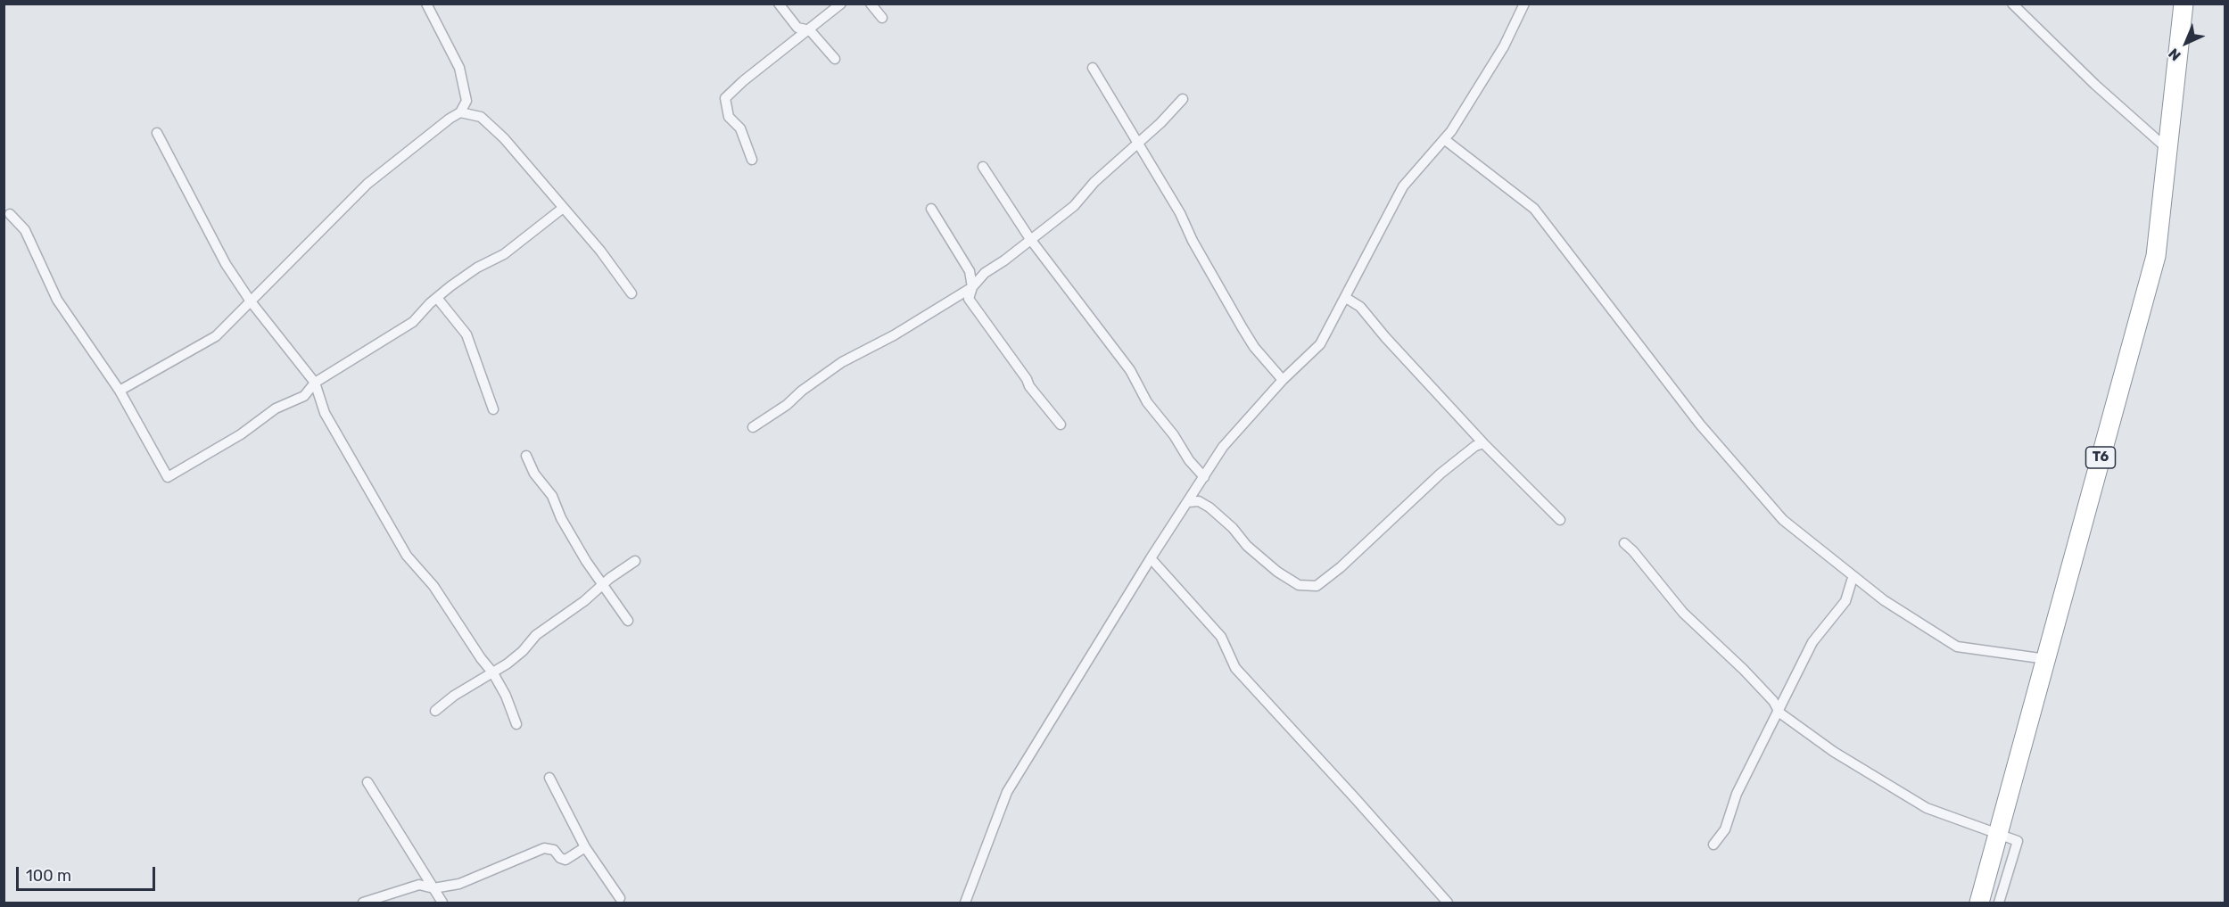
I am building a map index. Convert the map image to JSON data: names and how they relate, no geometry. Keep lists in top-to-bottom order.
{
  "streets": {
    "highway": ["T6"]
  },
  "scale_bar": "100 m",
  "north": "bottom left"
}
